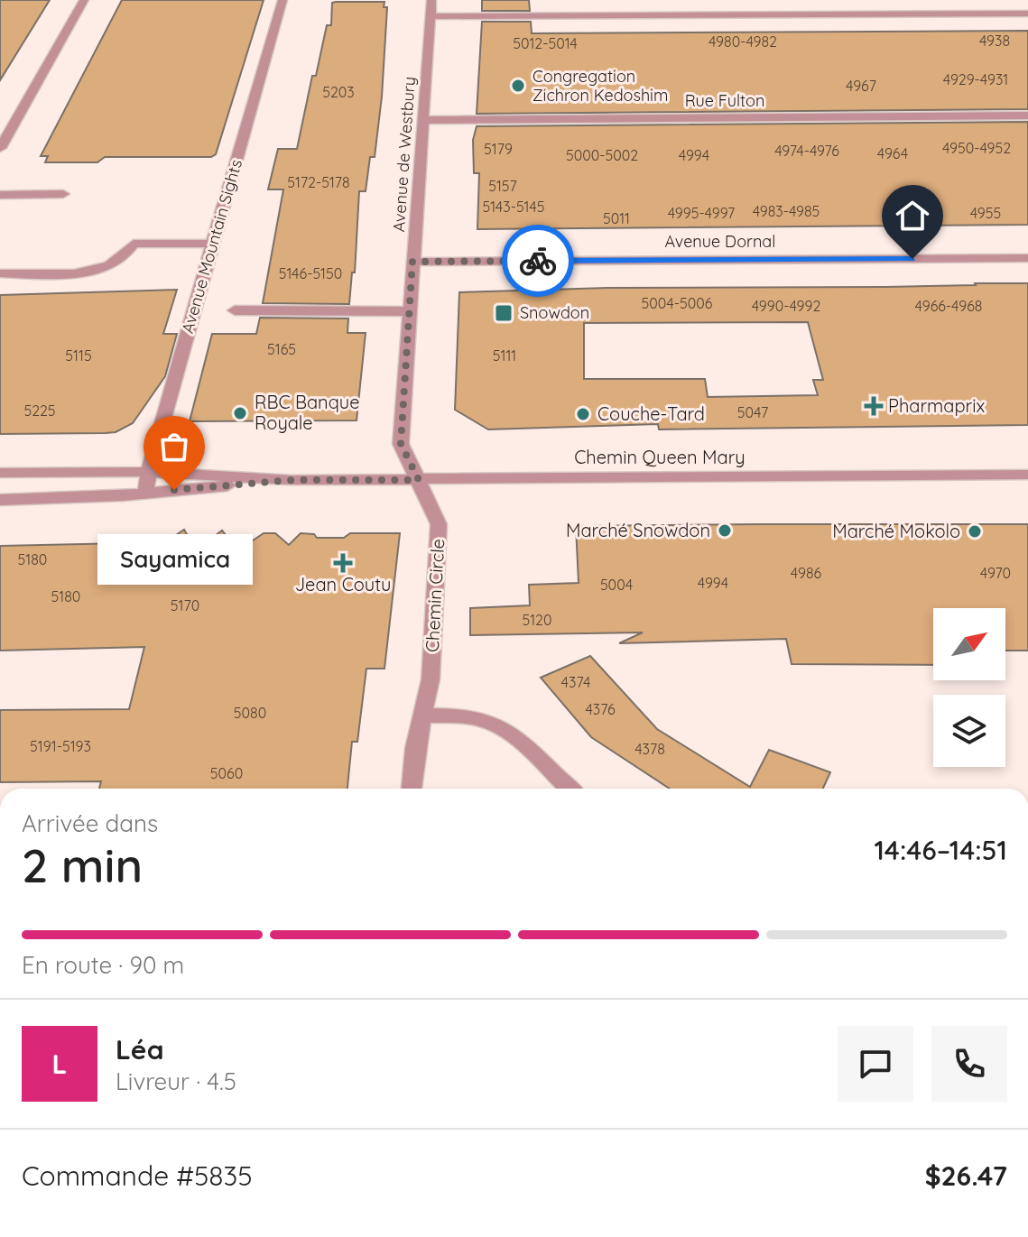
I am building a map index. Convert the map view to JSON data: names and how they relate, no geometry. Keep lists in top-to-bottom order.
{
  "streets": {
    "street": [
      "Rue Fulton",
      "Avenue de Westbury",
      "Avenue Dornal",
      "Avenue Mountain Sights",
      "Chemin Queen Mary",
      "Chemin Circle"
    ]
  },
  "crossings": [
    ["Rue Fulton", "Avenue de Westbury"],
    ["Avenue de Westbury", "Avenue Dornal"],
    ["Avenue de Westbury", "Chemin Queen Mary"],
    ["Avenue de Westbury", "Chemin Circle"],
    ["Avenue Mountain Sights", "Chemin Queen Mary"],
    ["Chemin Queen Mary", "Chemin Circle"]
  ],
  "places": {
    "other": [
      "Congregation Zichron Kedoshim",
      "RBC Banque Royale",
      "Couche-Tard",
      "Sayamica",
      "Marché Snowdon",
      "Marché Mokolo"
    ],
    "transit": ["Snowdon"],
    "health": ["Pharmaprix", "Jean Coutu"]
  },
  "house_numbers": [
    "4938",
    "4980-4982",
    "5012-5014",
    "4929-4931",
    "4967",
    "5203",
    "4950-4952",
    "5179",
    "4974-4976",
    "4964",
    "5000-5002",
    "4994",
    "5172-5178",
    "5157",
    "5143-5145",
    "4983-4985",
    "4995-4997",
    "4955",
    "5011",
    "5146-5150",
    "5004-5006",
    "4990-4992",
    "4966-4968",
    "5165",
    "5115",
    "5111",
    "5225",
    "5047",
    "5180",
    "4986",
    "4970",
    "4994",
    "5004",
    "5180",
    "5170",
    "5120",
    "4374",
    "4376",
    "5080",
    "5191-5193",
    "4378",
    "5060"
  ],
  "north": "top right",
  "page": {
    "bubble": "Sayamica",
    "heading": ["2 min", "Arrivée dans", "14:46–14:51"],
    "panel": [
      "Léa",
      "Livreur · 4.5",
      "Commande #5835",
      "$26.47"
    ],
    "bar": "En route · 90 m",
    "round": "L"
  }
}
